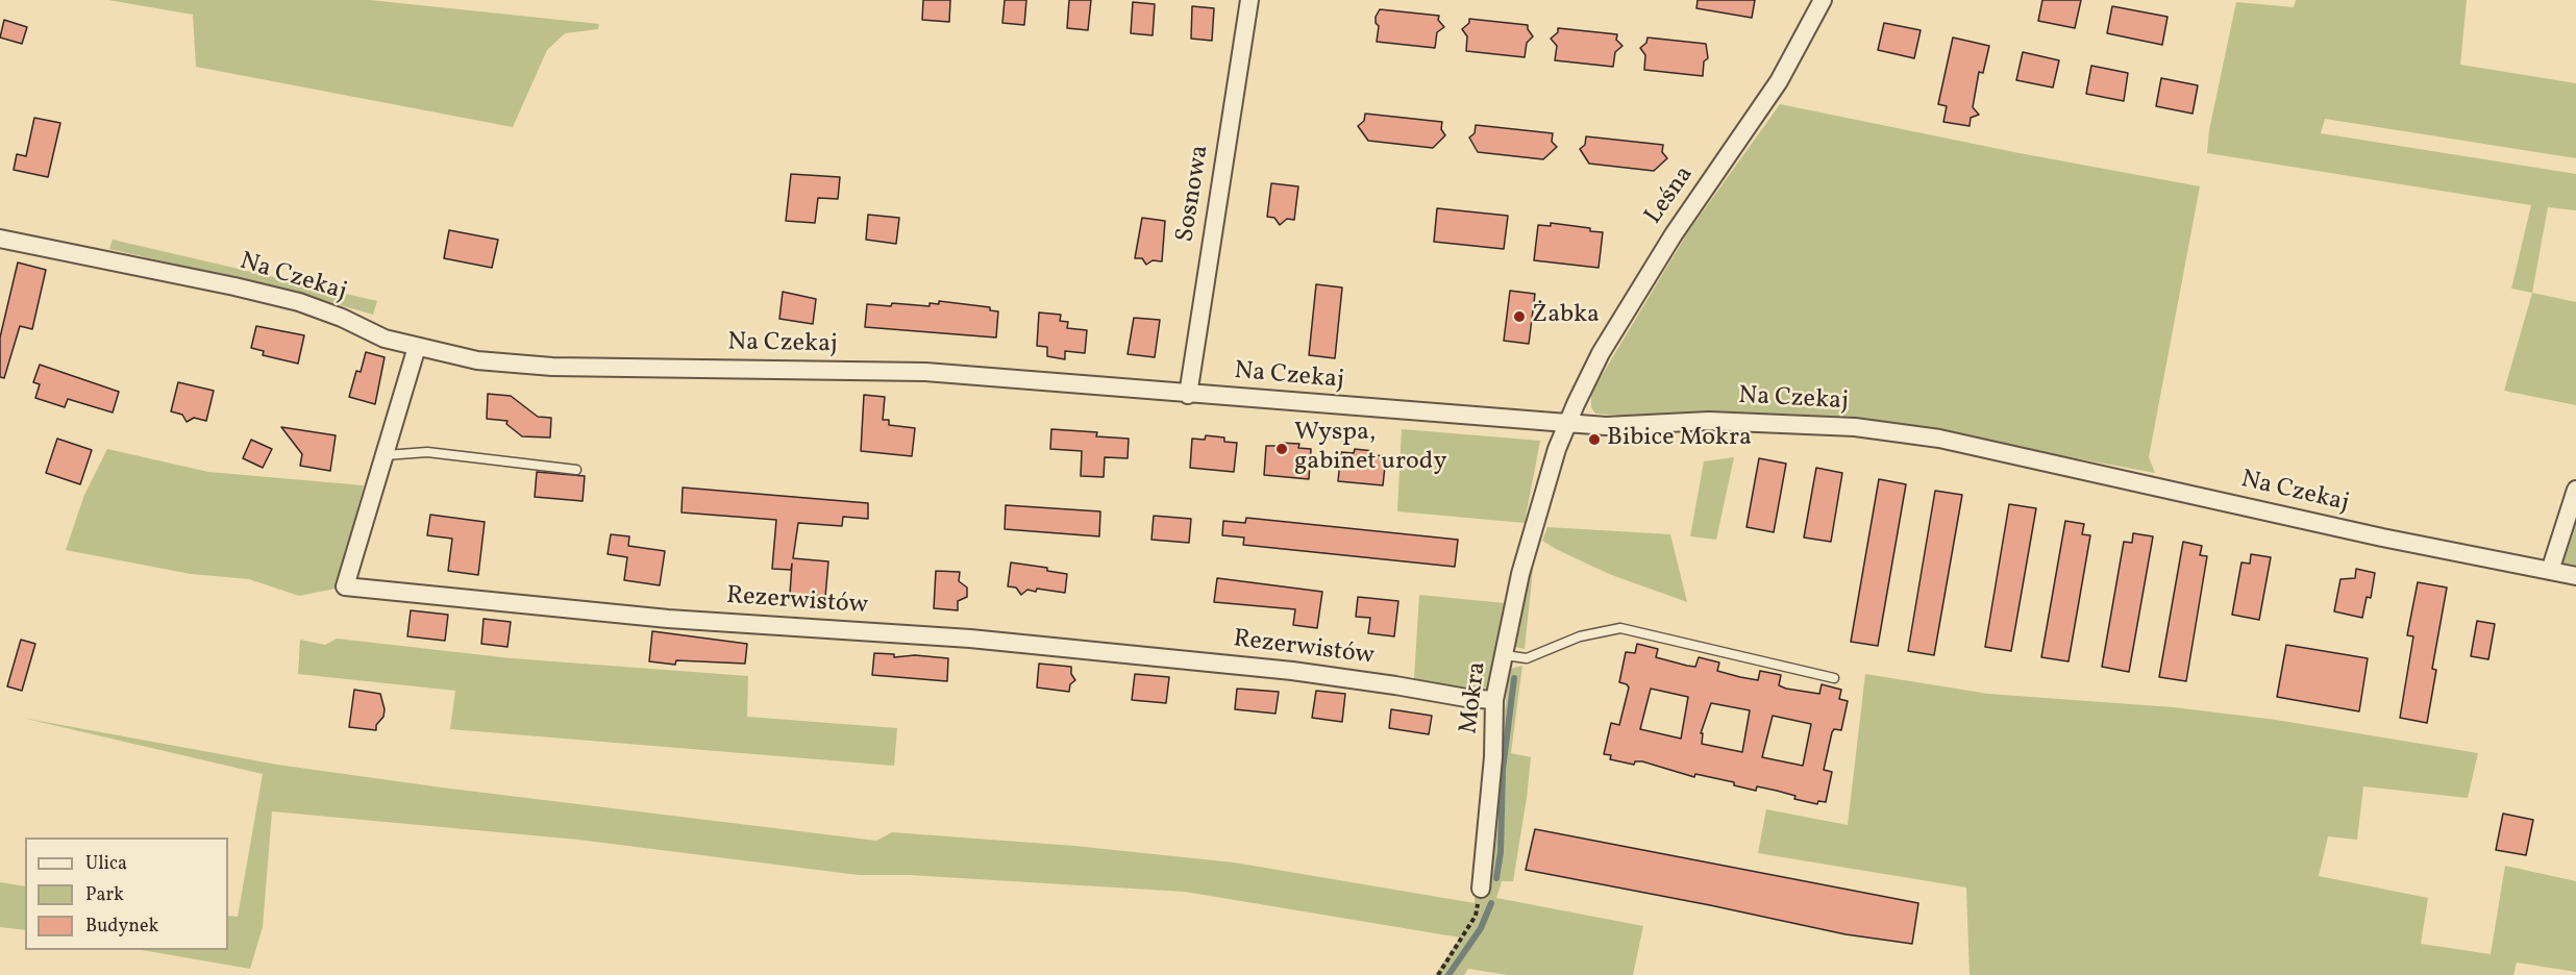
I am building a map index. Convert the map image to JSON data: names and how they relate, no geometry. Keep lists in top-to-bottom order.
{
  "streets": {
    "street": [
      "Sosnowa",
      "Leśna",
      "Na Czekaj",
      "Rezerwistów",
      "Mokra"
    ]
  },
  "crossings": [
    ["Sosnowa", "Na Czekaj"],
    ["Leśna", "Na Czekaj"],
    ["Leśna", "Mokra"],
    ["Na Czekaj", "Rezerwistów"],
    ["Na Czekaj", "Mokra"],
    ["Rezerwistów", "Mokra"]
  ],
  "places": ["Żabka", "Bibice Mokra", "Wyspa, gabinet urody"],
  "legend": ["Ulica", "Park", "Budynek"]
}
